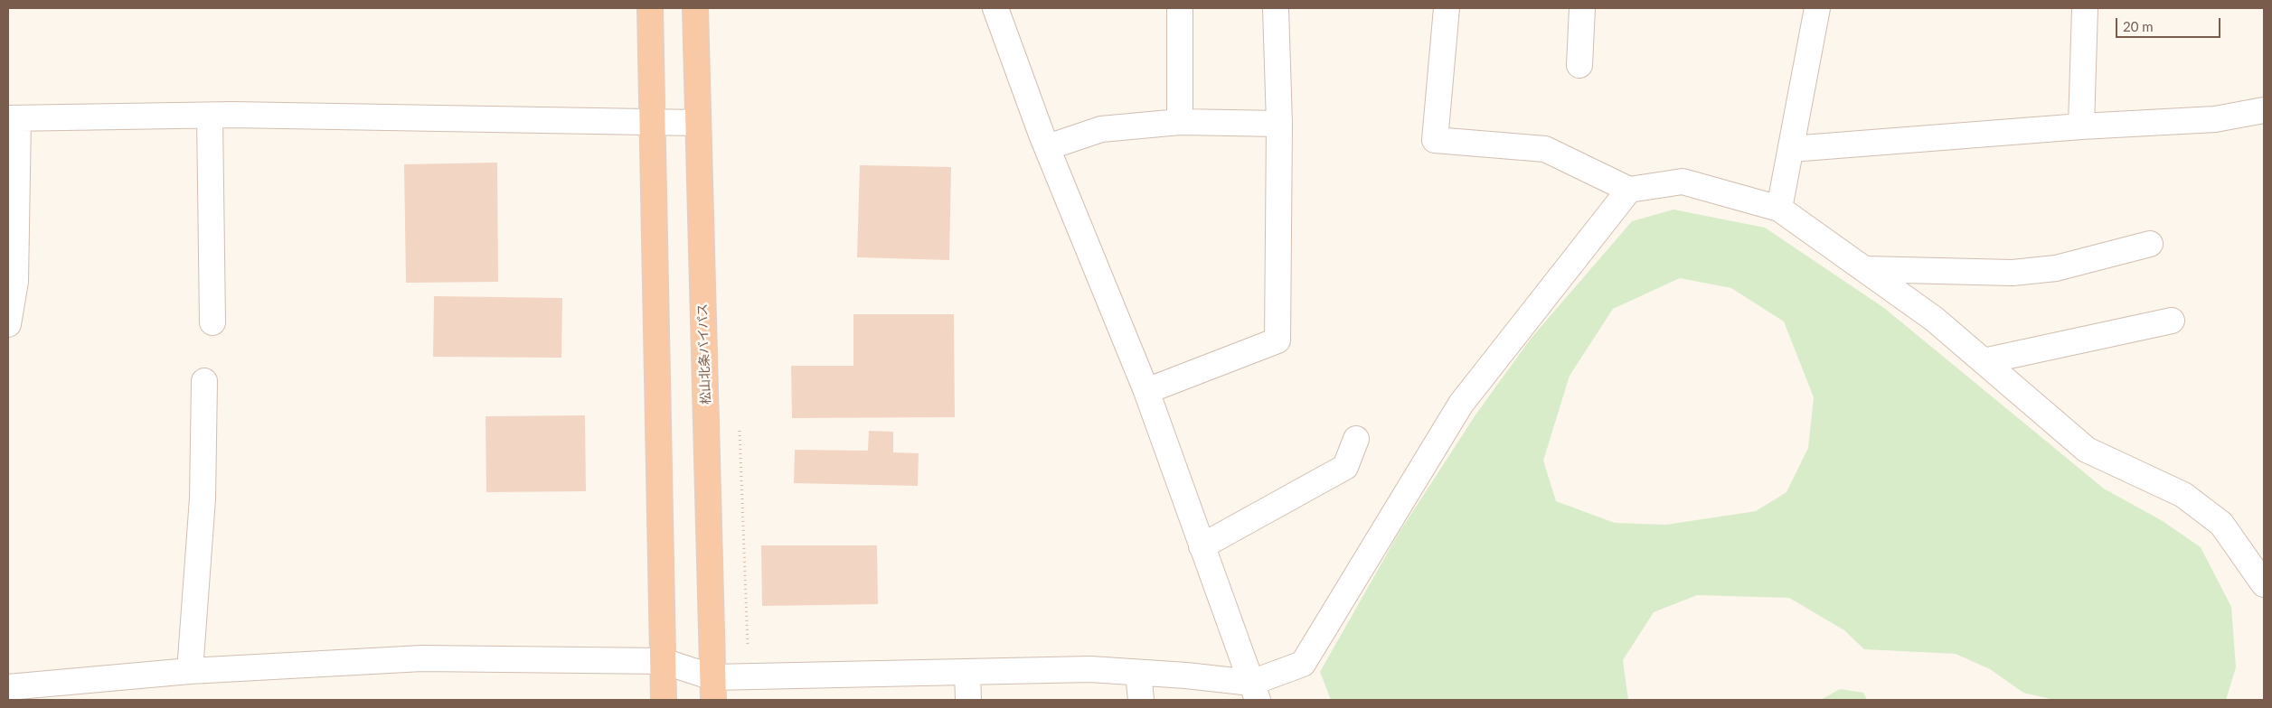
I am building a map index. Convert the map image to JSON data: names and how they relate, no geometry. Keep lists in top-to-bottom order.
{
  "streets": {
    "highway": ["松山北条バイパス"]
  },
  "scale_bar": "20 m"
}
